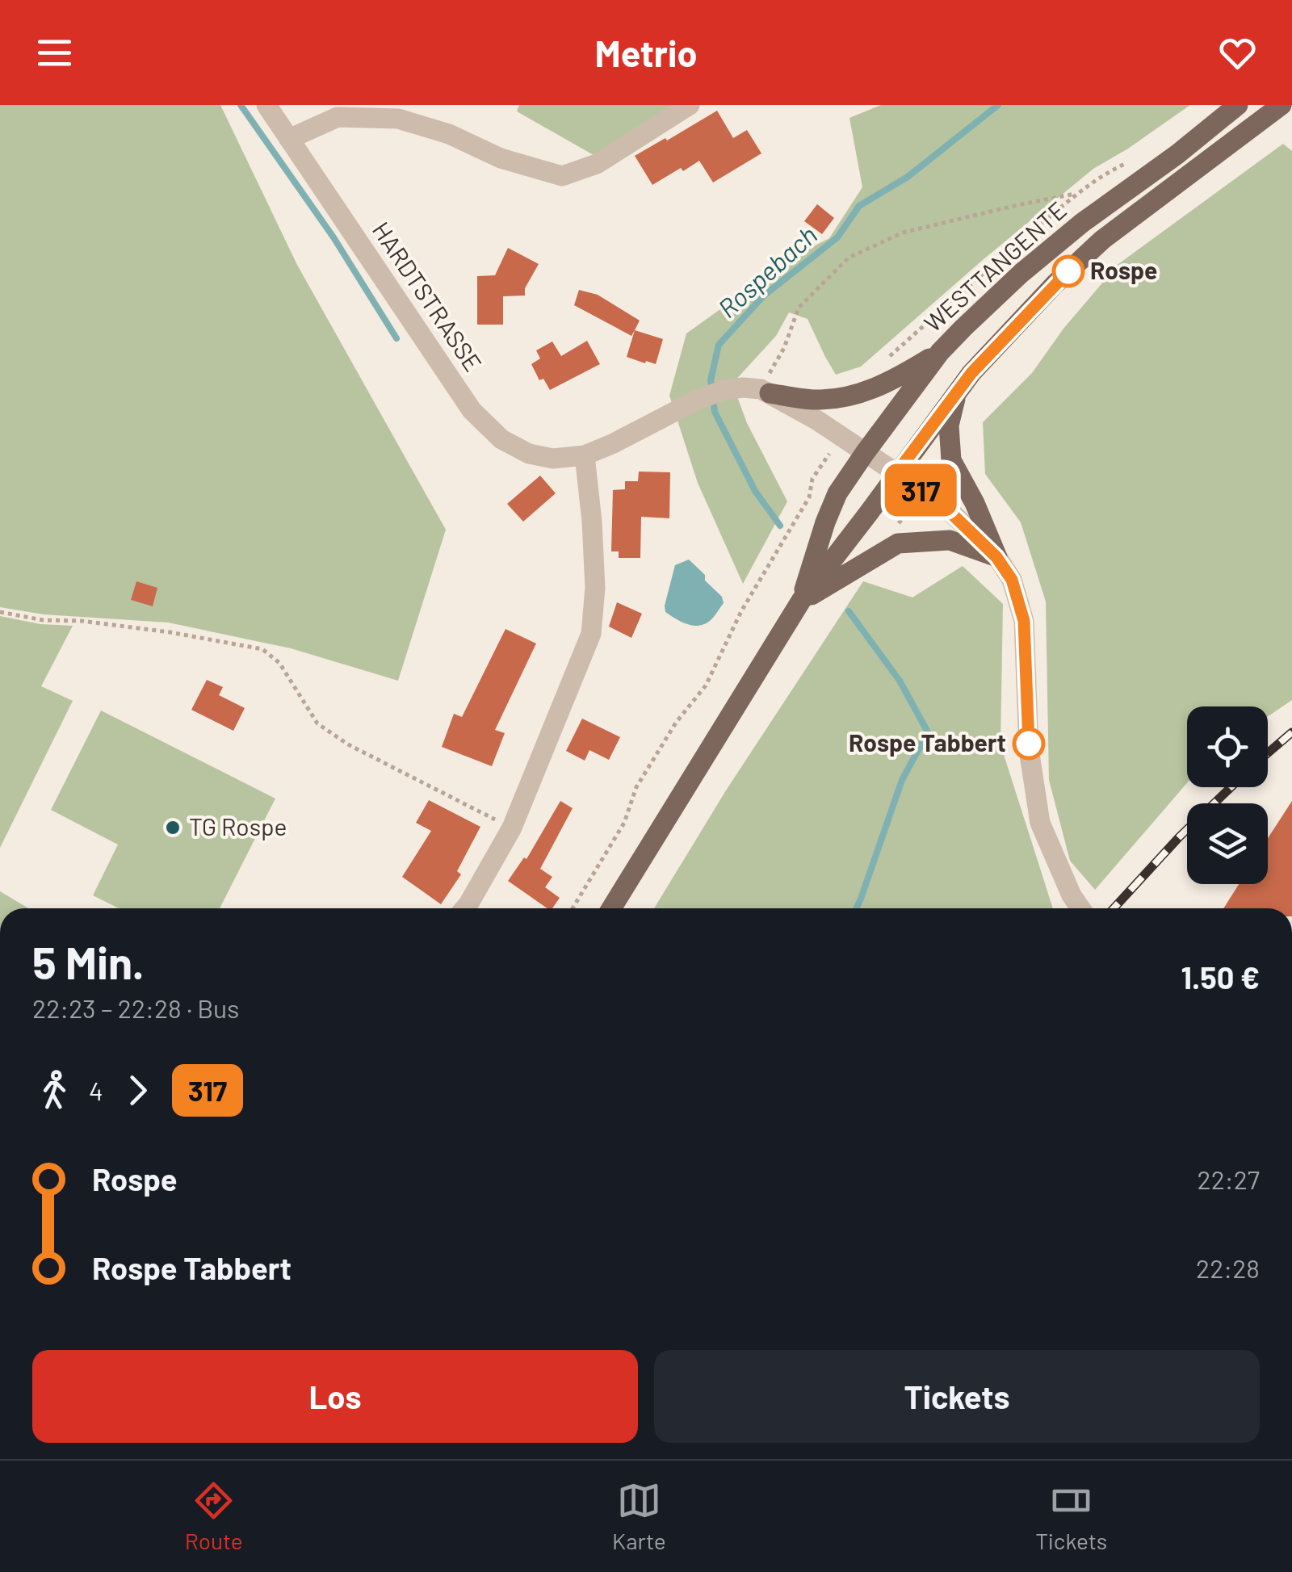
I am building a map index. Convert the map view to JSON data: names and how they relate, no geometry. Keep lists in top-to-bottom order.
{
  "streets": {
    "main road": ["WESTTANGENTE"],
    "street": ["HARDTSTRASSE"]
  },
  "water": ["Rospebach"],
  "places": ["Rospe", "Rospe Tabbert", "TG Rospe"],
  "lines": ["bus line 317"],
  "page": {
    "header": "Metrio",
    "on_map": "317",
    "heading": ["5 Min.", "22:23 – 22:28 · Bus", "1.50 €"],
    "legs": ["4", "317"],
    "list": [
      {
        "name": "Rospe",
        "value": "22:27"
      },
      {
        "name": "Rospe Tabbert",
        "value": "22:28"
      }
    ],
    "buttons": ["Los", "Tickets"],
    "tabs": ["Route", "Karte", "Tickets"]
  }
}
